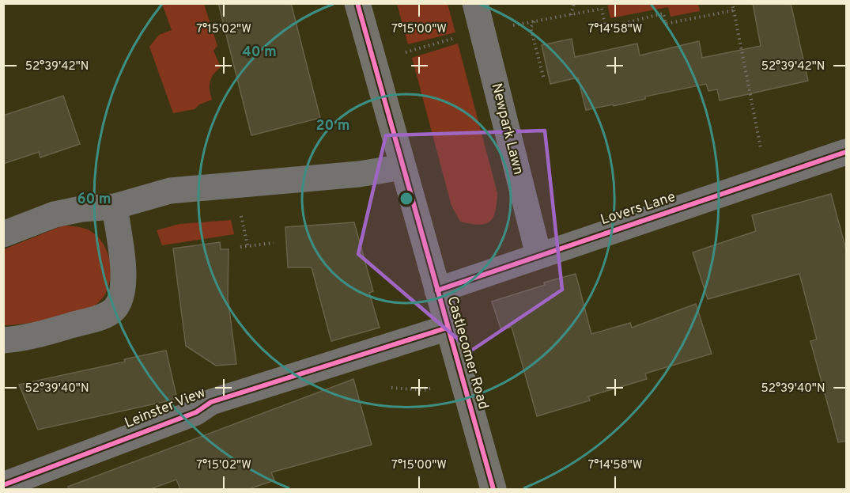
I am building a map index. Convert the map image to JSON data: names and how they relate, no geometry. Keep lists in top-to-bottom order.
{
  "streets": {
    "main road": ["Castlecomer Road"],
    "street": ["Newpark Lawn", "Lovers Lane", "Leinster View"]
  },
  "crossings": [
    ["Newpark Lawn", "Lovers Lane"],
    ["Lovers Lane", "Castlecomer Road"],
    ["Castlecomer Road", "Leinster View"]
  ],
  "coordinates": [
    "7°15'02\"W",
    "7°15'00\"W",
    "7°14'58\"W",
    "52°39'42\"N",
    "52°39'40\"N"
  ],
  "rings": ["40 m", "20 m", "60 m"]
}
